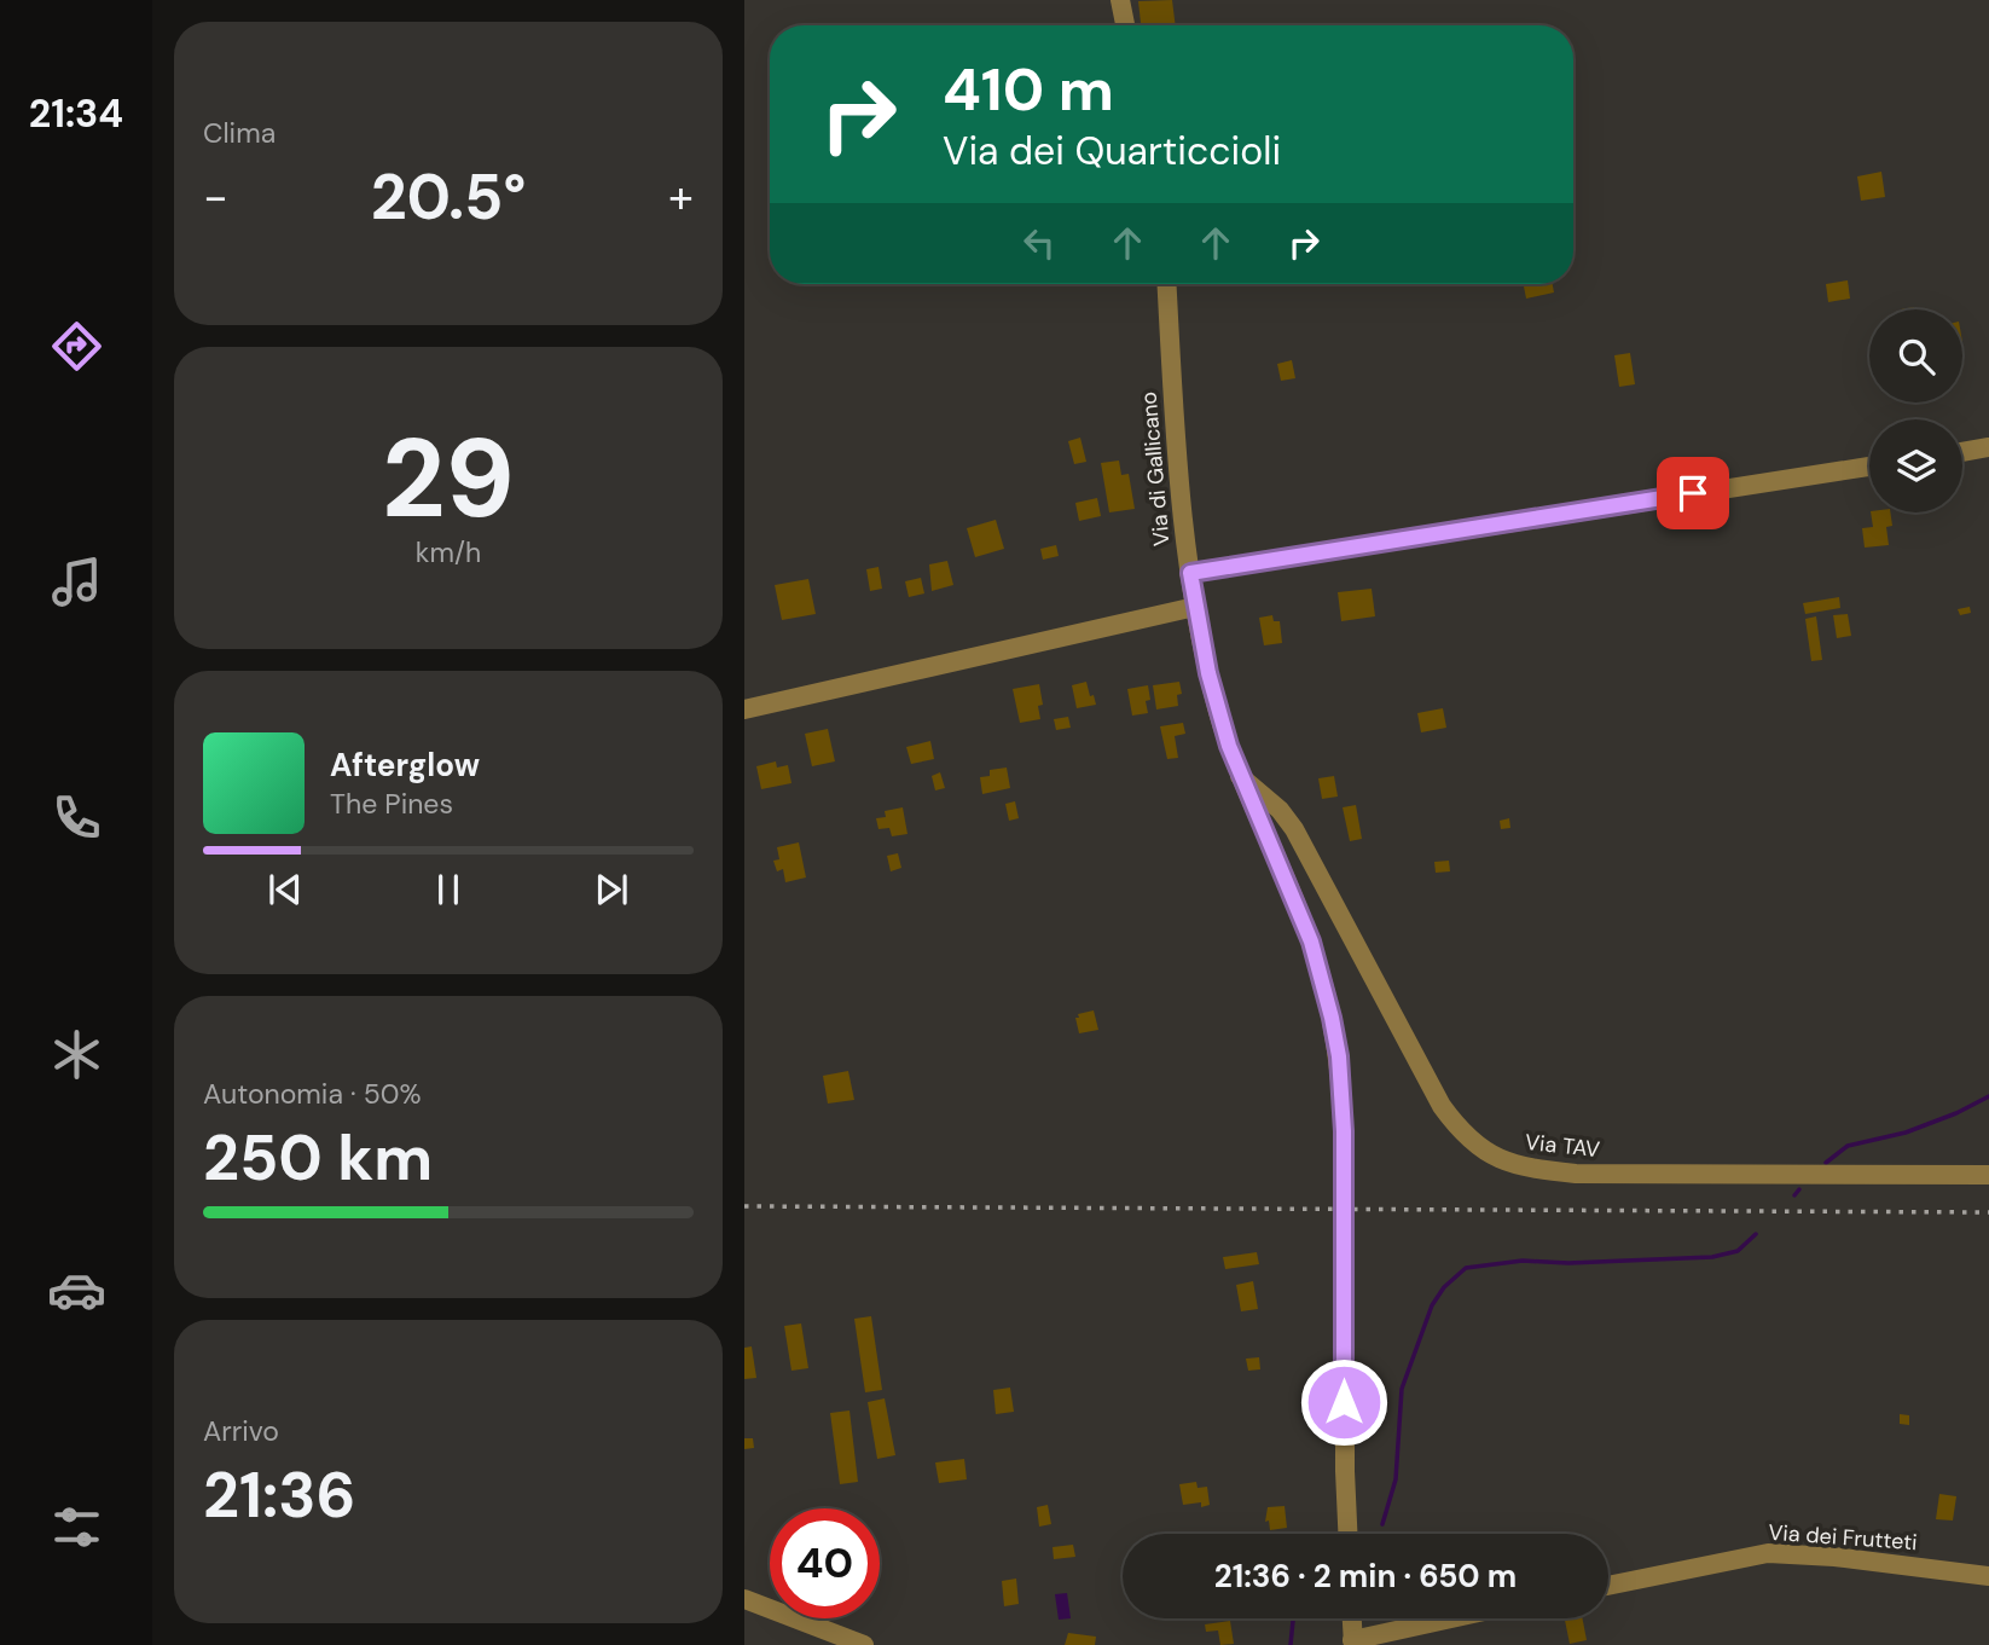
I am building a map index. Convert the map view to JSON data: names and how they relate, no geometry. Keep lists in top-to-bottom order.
{
  "streets": {
    "street": ["Via di Gallicano", "Via TAV", "Via dei Frutteti"]
  },
  "crossings": [
    ["Via di Gallicano", "Via TAV"]
  ],
  "page": {
    "tabs": "21:34",
    "tile": [
      "Clima",
      ["29", "km/h"],
      ["Autonomia · 50%", "250 km"],
      ["Arrivo", "21:36"]
    ],
    "turn": ["410 m", "Via dei Quarticcioli"],
    "heat": ["−", "20.5°", "+"],
    "song": ["Afterglow", "The Pines"],
    "limit": "40",
    "trip": "21:36 · 2 min · 650 m"
  }
}
